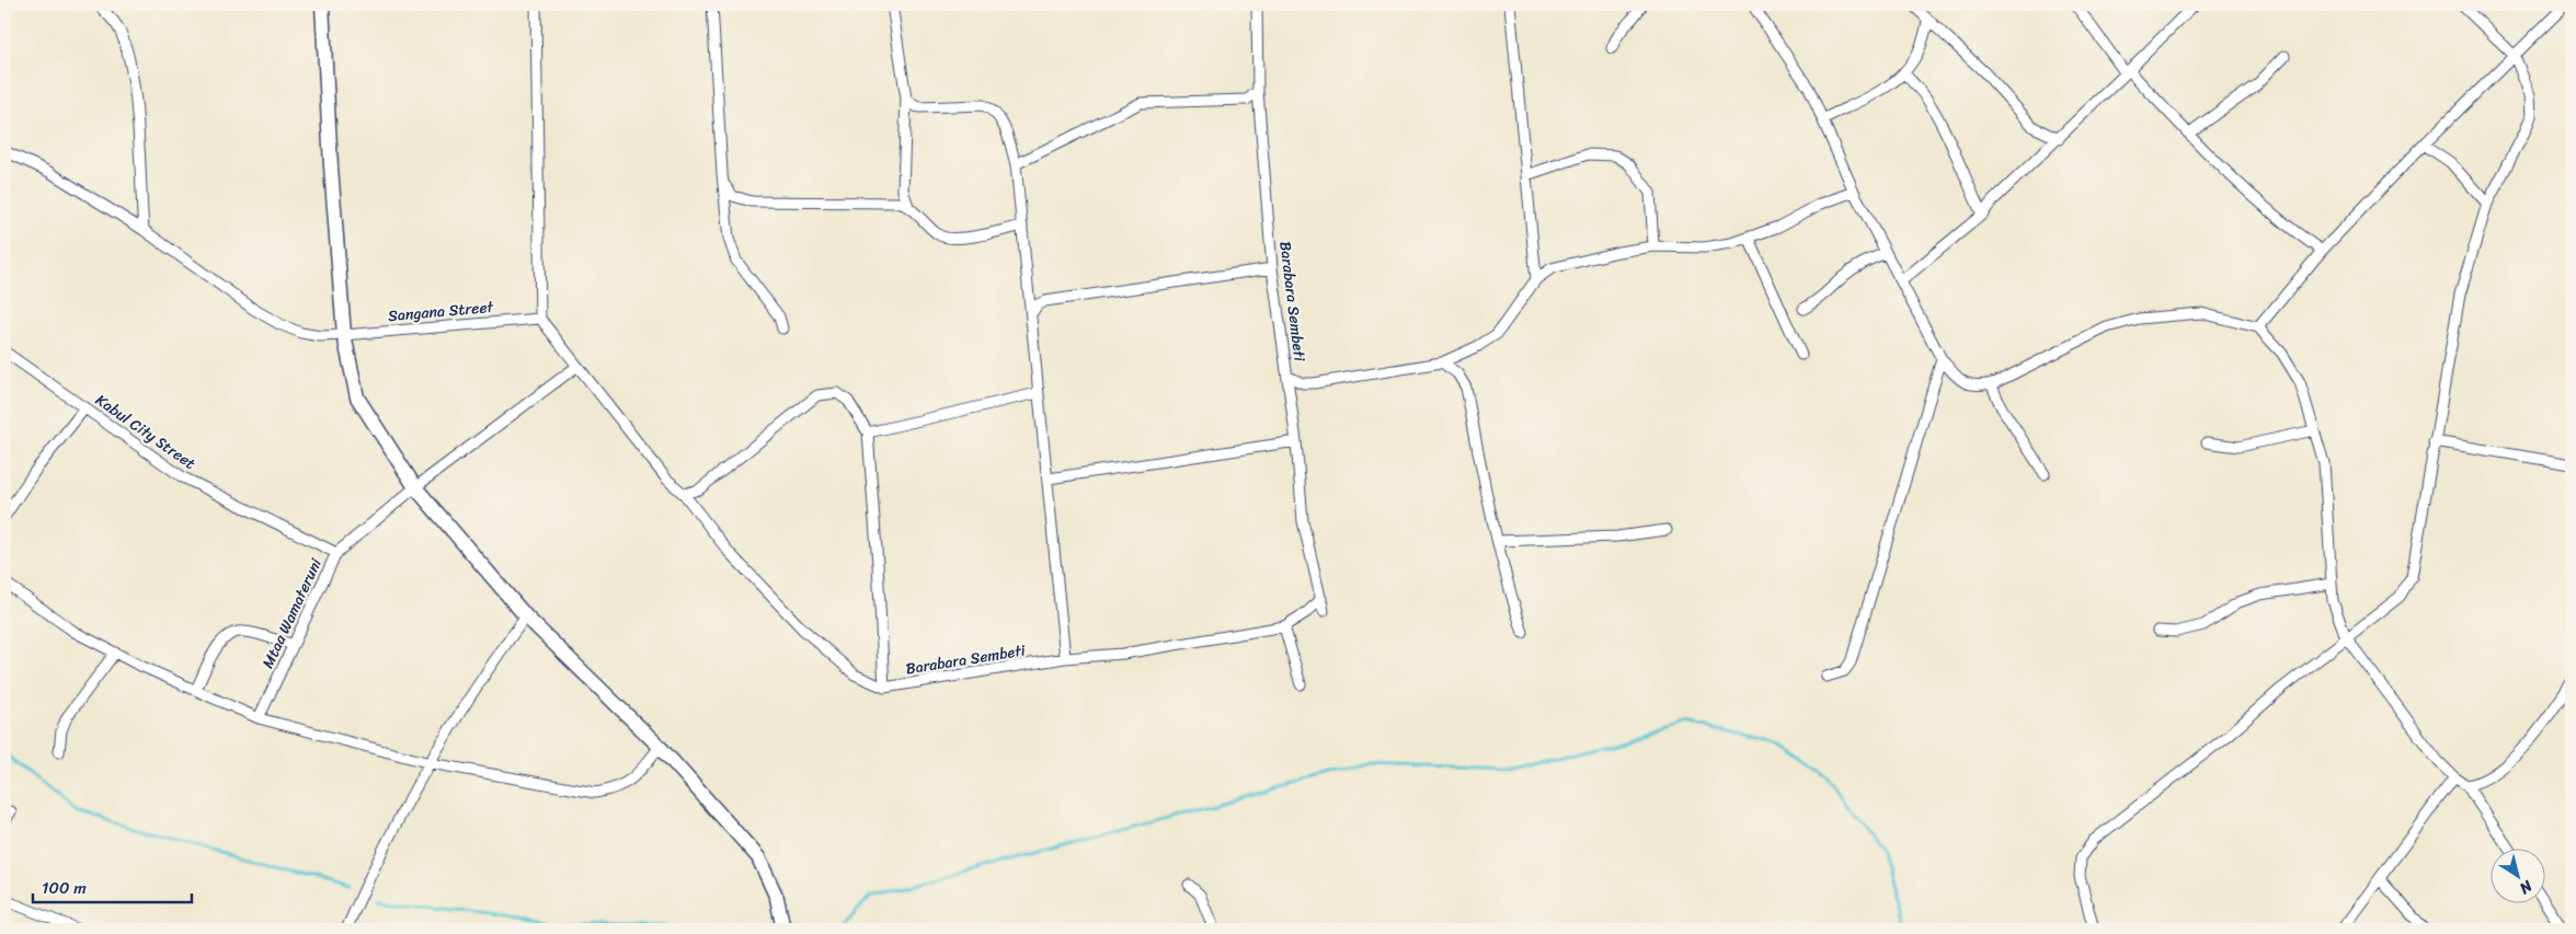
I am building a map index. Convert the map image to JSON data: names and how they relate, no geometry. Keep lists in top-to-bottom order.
{
  "streets": {
    "street": [
      "Barabara Sembeti",
      "Sangana Street",
      "Kabul City Street",
      "Mtaa Wamateruni"
    ]
  },
  "crossings": [
    ["Kabul City Street", "Mtaa Wamateruni"]
  ],
  "scale_bar": "100 m",
  "north": "bottom right"
}
